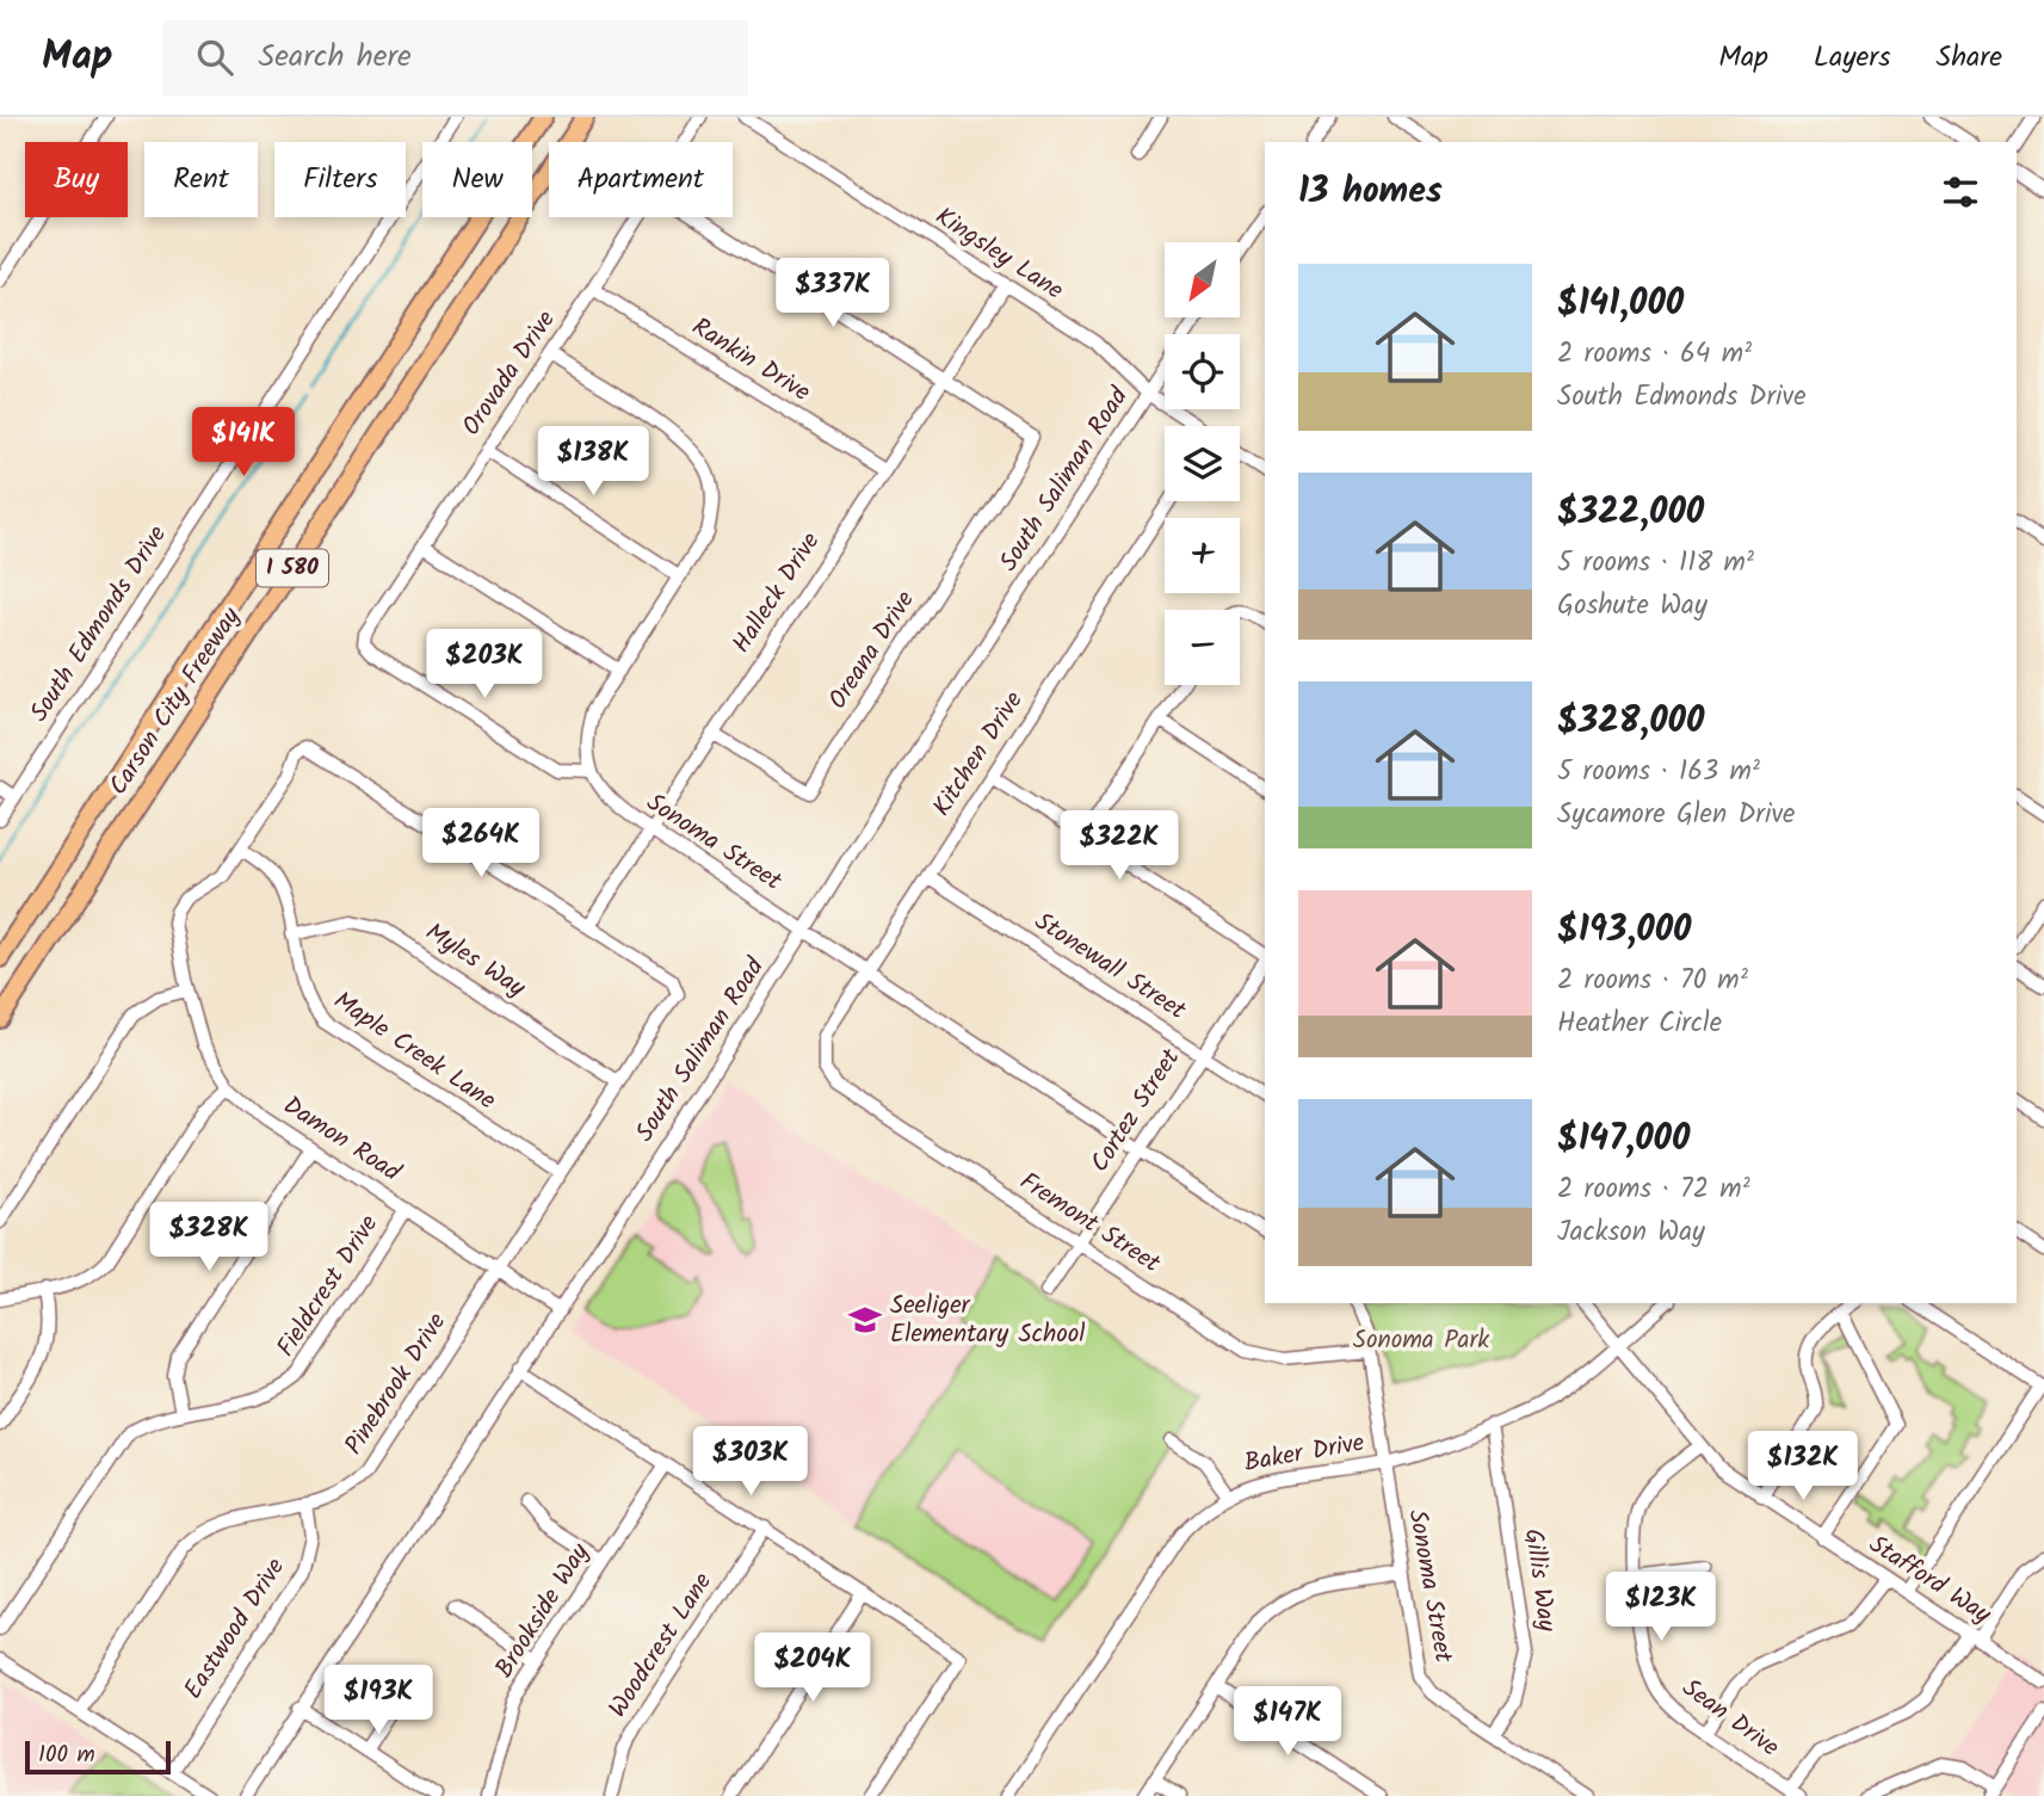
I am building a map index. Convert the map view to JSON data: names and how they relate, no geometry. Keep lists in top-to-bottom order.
{
  "streets": {
    "highway": ["I 580", "Carson City Freeway"],
    "street": [
      "Kingsley Lane",
      "Rankin Drive",
      "Orovada Drive",
      "South Saliman Road",
      "Halleck Drive",
      "South Edmonds Drive",
      "Oreana Drive",
      "Kitchen Drive",
      "Sonoma Street",
      "Myles Way",
      "Stonewall Street",
      "Maple Creek Lane",
      "Cortez Street",
      "Damon Road",
      "Fremont Street",
      "Fieldcrest Drive",
      "Pinebrook Drive",
      "Baker Drive",
      "Gillis Way",
      "Stafford Way",
      "Brookside Way",
      "Eastwood Drive",
      "Woodcrest Lane",
      "Sean Drive"
    ]
  },
  "crossings": [
    ["Kingsley Lane", "South Saliman Road"],
    ["Kingsley Lane", "Halleck Drive"],
    ["Rankin Drive", "Orovada Drive"],
    ["Rankin Drive", "Halleck Drive"],
    ["Orovada Drive", "Sonoma Street"],
    ["South Saliman Road", "Sonoma Street"],
    ["South Saliman Road", "Damon Road"],
    ["Halleck Drive", "Oreana Drive"],
    ["Halleck Drive", "Sonoma Street"],
    ["Halleck Drive", "Pinebrook Drive"],
    ["Kitchen Drive", "Sonoma Street"],
    ["Kitchen Drive", "Stonewall Street"],
    ["Kitchen Drive", "Fremont Street"],
    ["Sonoma Street", "Cortez Street"],
    ["Sonoma Street", "Fremont Street"],
    ["Sonoma Street", "Baker Drive"],
    ["Sonoma Street", "Gillis Way"],
    ["Myles Way", "Maple Creek Lane"],
    ["Myles Way", "Pinebrook Drive"],
    ["Stonewall Street", "Cortez Street"],
    ["Maple Creek Lane", "Damon Road"],
    ["Maple Creek Lane", "Pinebrook Drive"],
    ["Cortez Street", "Fremont Street"],
    ["Damon Road", "Fieldcrest Drive"],
    ["Damon Road", "Pinebrook Drive"],
    ["Pinebrook Drive", "Eastwood Drive"],
    ["Baker Drive", "Gillis Way"],
    ["Baker Drive", "Stafford Way"],
    ["Stafford Way", "Sean Drive"]
  ],
  "parks": ["Sonoma Park"],
  "places": {
    "school or university": ["Seeliger Elementary School"]
  },
  "scale_bar": "100 m",
  "north": "bottom left",
  "page": {
    "header": "Map",
    "search": "Search here",
    "nav": ["Map", "Layers", "Share"],
    "chip": [
      "Buy",
      "Rent",
      "Filters",
      "New",
      "Apartment"
    ],
    "heading": "13 homes",
    "map_buttons": ["+", "−"],
    "list": [
      {
        "name": "$141,000",
        "note": "2 rooms · 64 m² · South Edmonds Drive"
      },
      {
        "name": "$322,000",
        "note": "5 rooms · 118 m² · Goshute Way"
      },
      {
        "name": "$328,000",
        "note": "5 rooms · 163 m² · Sycamore Glen Drive"
      },
      {
        "name": "$193,000",
        "note": "2 rooms · 70 m² · Heather Circle"
      },
      {
        "name": "$147,000",
        "note": "2 rooms · 72 m² · Jackson Way"
      }
    ],
    "price": [
      "$337K",
      "$141K",
      "$138K",
      "$203K",
      "$264K",
      "$322K",
      "$328K",
      "$303K",
      "$132K",
      "$123K",
      "$204K",
      "$193K",
      "$147K"
    ],
    "scale": "100 m"
  }
}
